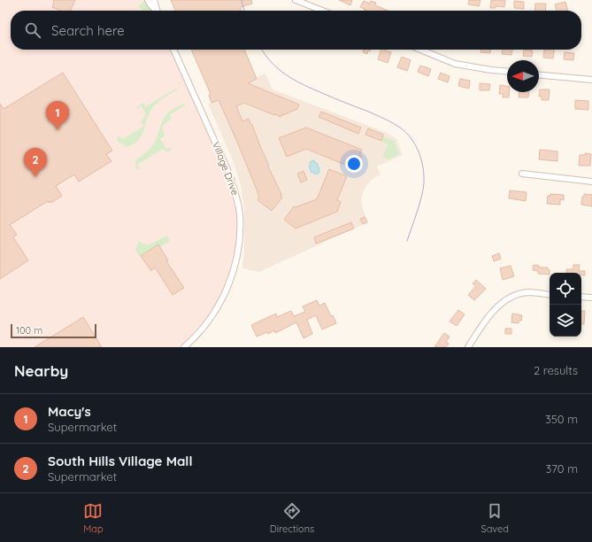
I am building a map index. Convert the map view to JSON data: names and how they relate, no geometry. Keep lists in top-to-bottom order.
{
  "streets": {
    "street": ["Village Drive"]
  },
  "scale_bar": "100 m",
  "north": "left",
  "page": {
    "search": "Search here",
    "pins": ["1", "2"],
    "scale": "100 m",
    "heading": ["Nearby", "2 results"],
    "list": [
      {
        "mark": "1",
        "name": "Macy's",
        "note": "Supermarket",
        "value": "350 m"
      },
      {
        "mark": "2",
        "name": "South Hills Village Mall",
        "note": "Supermarket",
        "value": "370 m"
      }
    ],
    "nav": ["Map", "Directions", "Saved"]
  }
}
